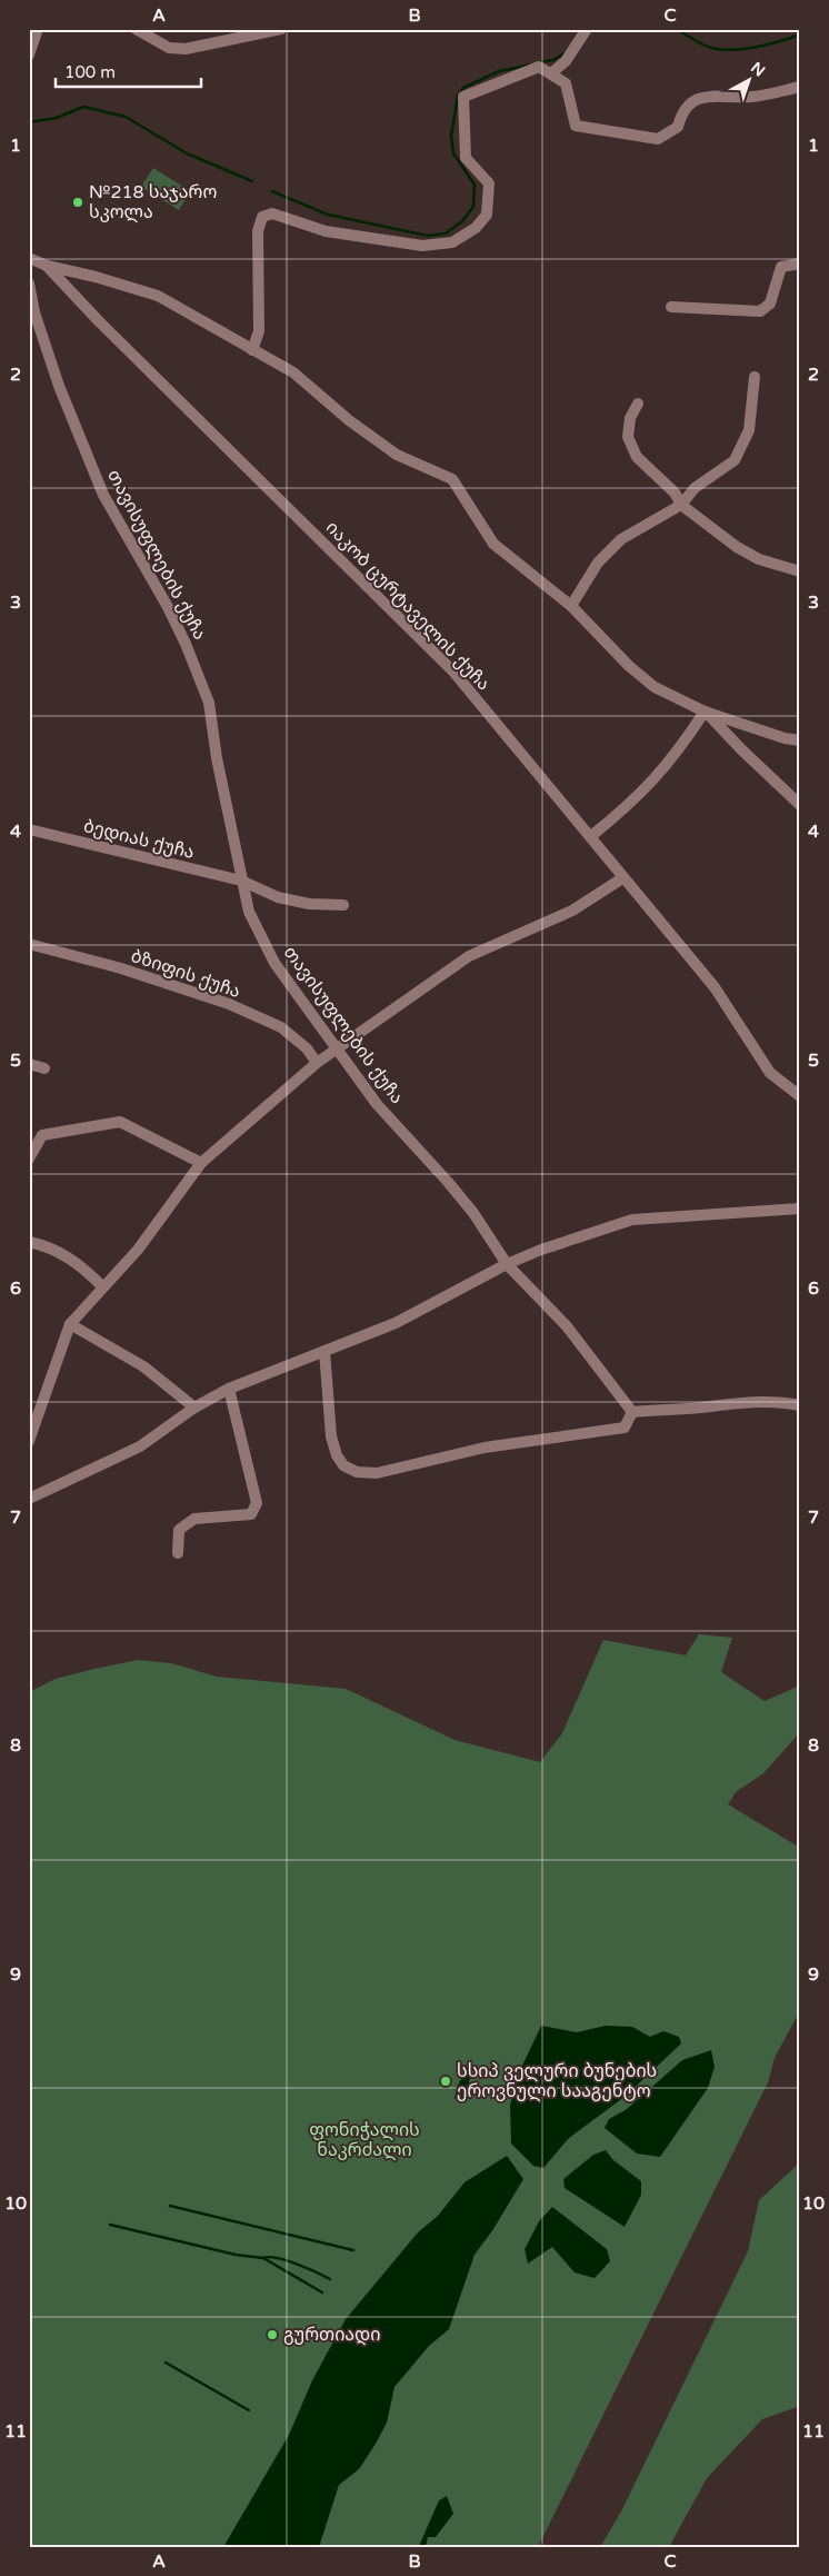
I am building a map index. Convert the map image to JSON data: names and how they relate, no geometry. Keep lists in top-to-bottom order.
{
  "streets": {
    "street": [
      "თავისუფლების ქუჩა",
      "იაკობ ცურტაველის ქუჩა",
      "ბედიას ქუჩა",
      "ბზიფის ქუჩა"
    ]
  },
  "crossings": [
    ["თავისუფლების ქუჩა", "ბედიას ქუჩა"]
  ],
  "parks": ["ფონიჭალის ნაკრძალი"],
  "places": ["№218 საჯარო სკოლა", "სსიპ ველური ბუნების ეროვნული სააგენტო", "გურთიადი"],
  "scale_bar": "100 m",
  "north": "top right",
  "grid": {
    "columns": ["A", "B", "C"],
    "rows": [
      "1",
      "2",
      "3",
      "4",
      "5",
      "6",
      "7",
      "8",
      "9",
      "10",
      "11"
    ]
  }
}
